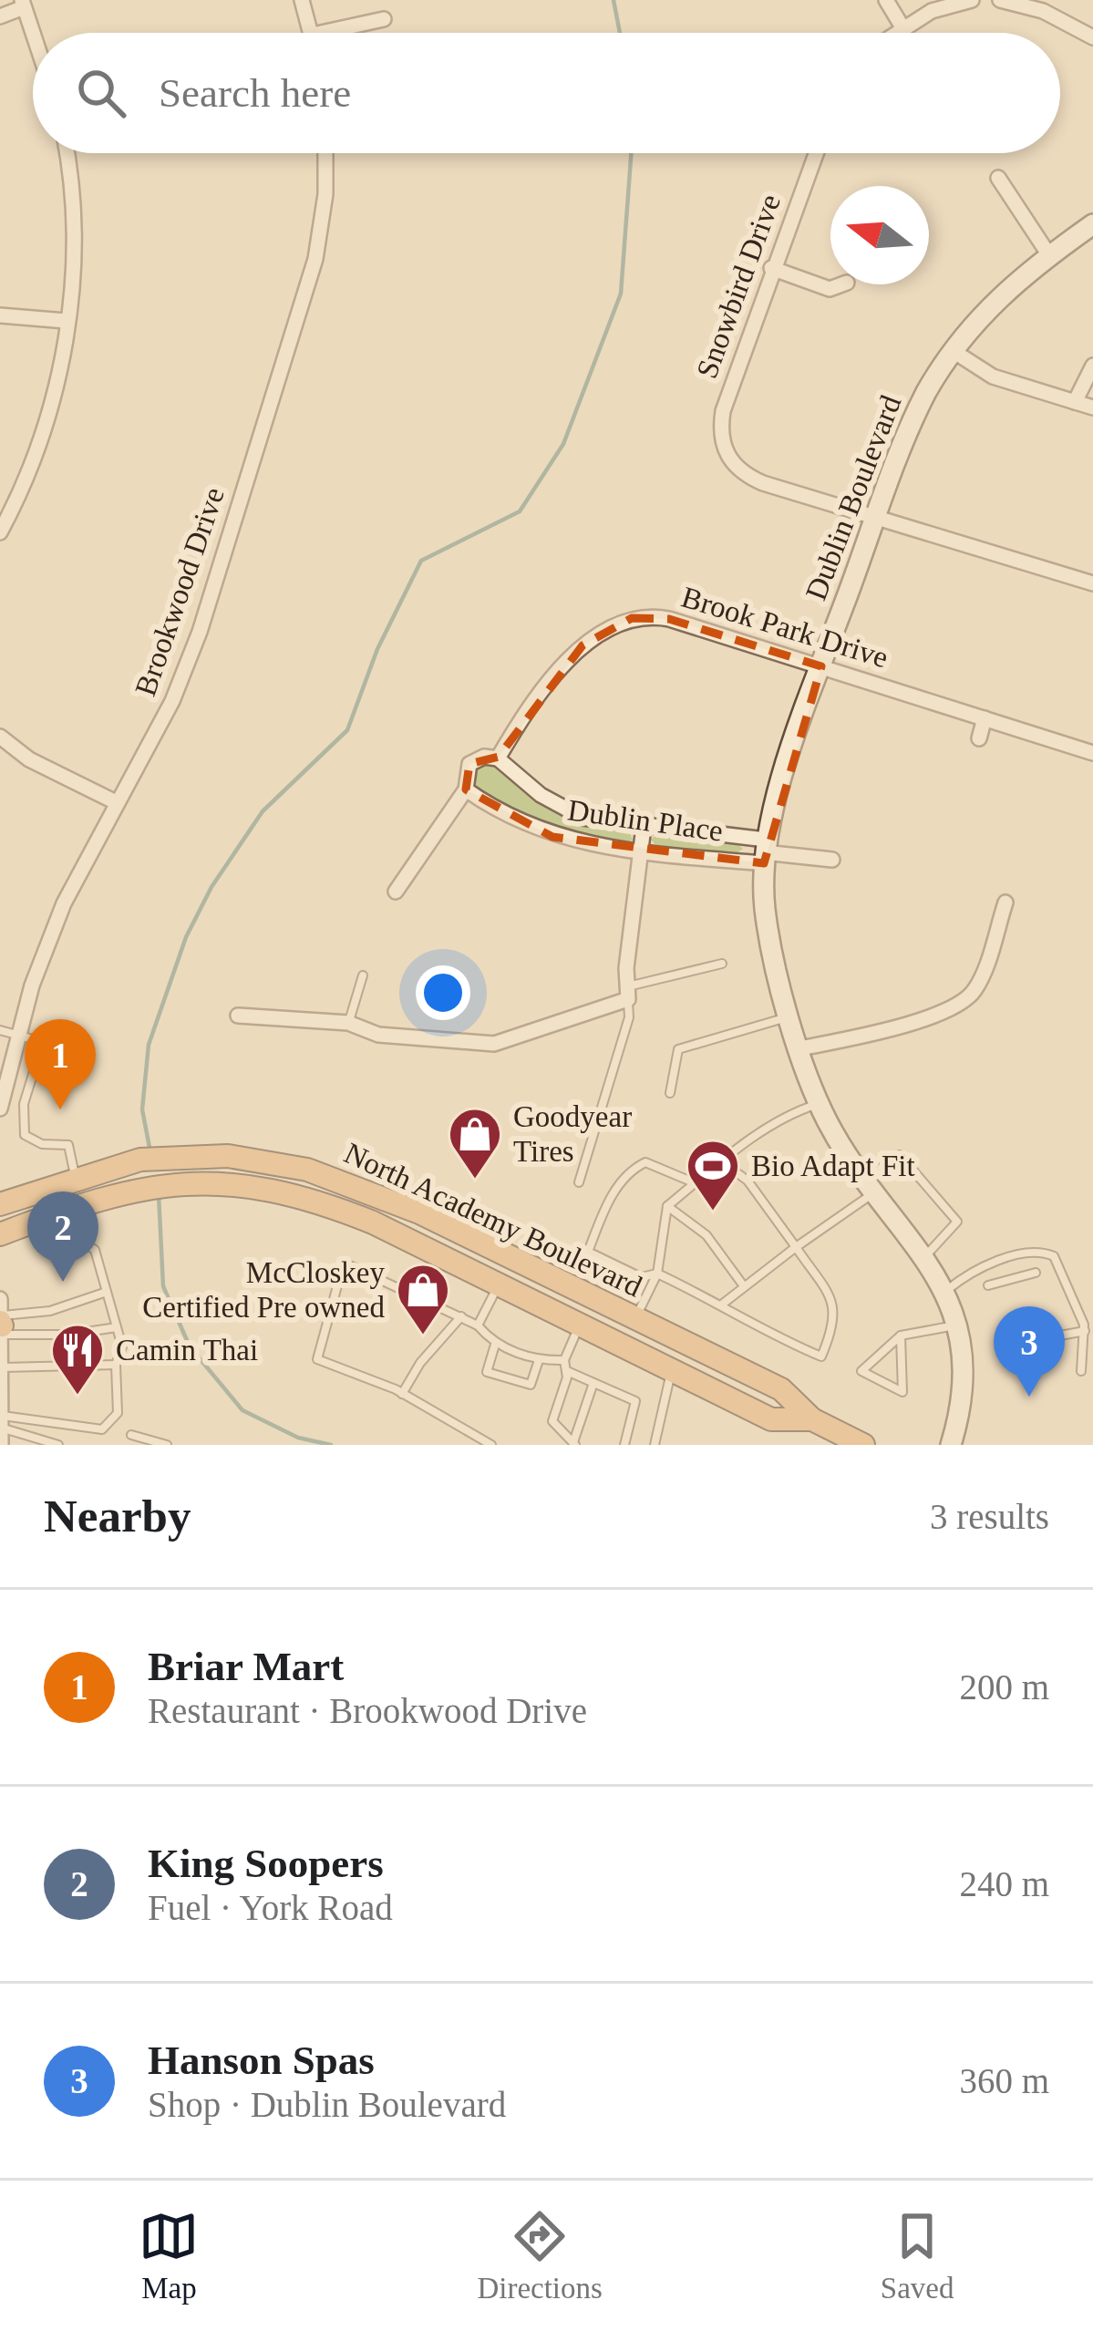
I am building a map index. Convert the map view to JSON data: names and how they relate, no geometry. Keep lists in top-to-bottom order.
{
  "streets": {
    "highway": ["North Academy Boulevard"],
    "main road": ["Dublin Boulevard"],
    "street": [
      "Snowbird Drive",
      "Brookwood Drive",
      "Brook Park Drive",
      "Dublin Place"
    ]
  },
  "crossings": [
    ["Snowbird Drive", "Dublin Boulevard"],
    ["Dublin Boulevard", "Brook Park Drive"],
    ["Dublin Boulevard", "Dublin Place"],
    ["Brook Park Drive", "Dublin Place"]
  ],
  "places": {
    "shop": ["Goodyear Tires", "McCloskey Certified Pre owned"],
    "sports": ["Bio Adapt Fit"],
    "restaurant": ["Camin Thai"]
  },
  "north": "left",
  "page": {
    "search": "Search here",
    "pins": ["1", "2", "3"],
    "heading": ["Nearby", "3 results"],
    "list": [
      {
        "mark": "1",
        "name": "Briar Mart",
        "note": "Restaurant · Brookwood Drive",
        "value": "200 m"
      },
      {
        "mark": "2",
        "name": "King Soopers",
        "note": "Fuel · York Road",
        "value": "240 m"
      },
      {
        "mark": "3",
        "name": "Hanson Spas",
        "note": "Shop · Dublin Boulevard",
        "value": "360 m"
      }
    ],
    "nav": ["Map", "Directions", "Saved"]
  }
}
